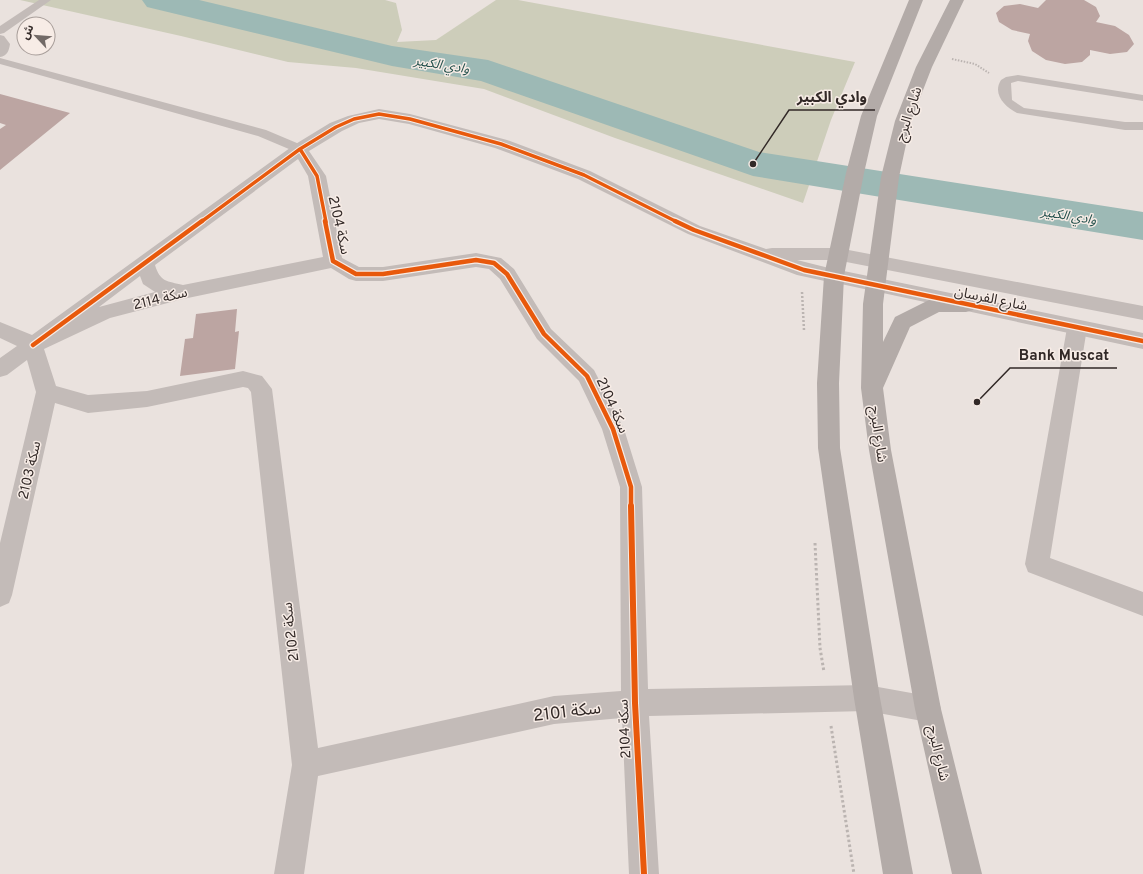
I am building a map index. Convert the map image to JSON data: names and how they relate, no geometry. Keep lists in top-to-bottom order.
{
  "streets": {
    "main road": ["شارع البرج"],
    "street": [
      "سكة 2104",
      "سكة 2114",
      "شارع الفرسان",
      "سكة 2103",
      "سكة 2102",
      "سكة 2101"
    ]
  },
  "crossings": [
    ["شارع البرج", "شارع الفرسان"],
    ["شارع البرج", "سكة 2101"],
    ["سكة 2104", "سكة 2114"],
    ["سكة 2104", "سكة 2101"],
    ["سكة 2114", "سكة 2103"],
    ["سكة 2103", "سكة 2102"],
    ["سكة 2102", "سكة 2101"]
  ],
  "water": ["وادي الكبير"],
  "places": ["وادي الكبير", "Bank Muscat"],
  "north": "top left"
}
